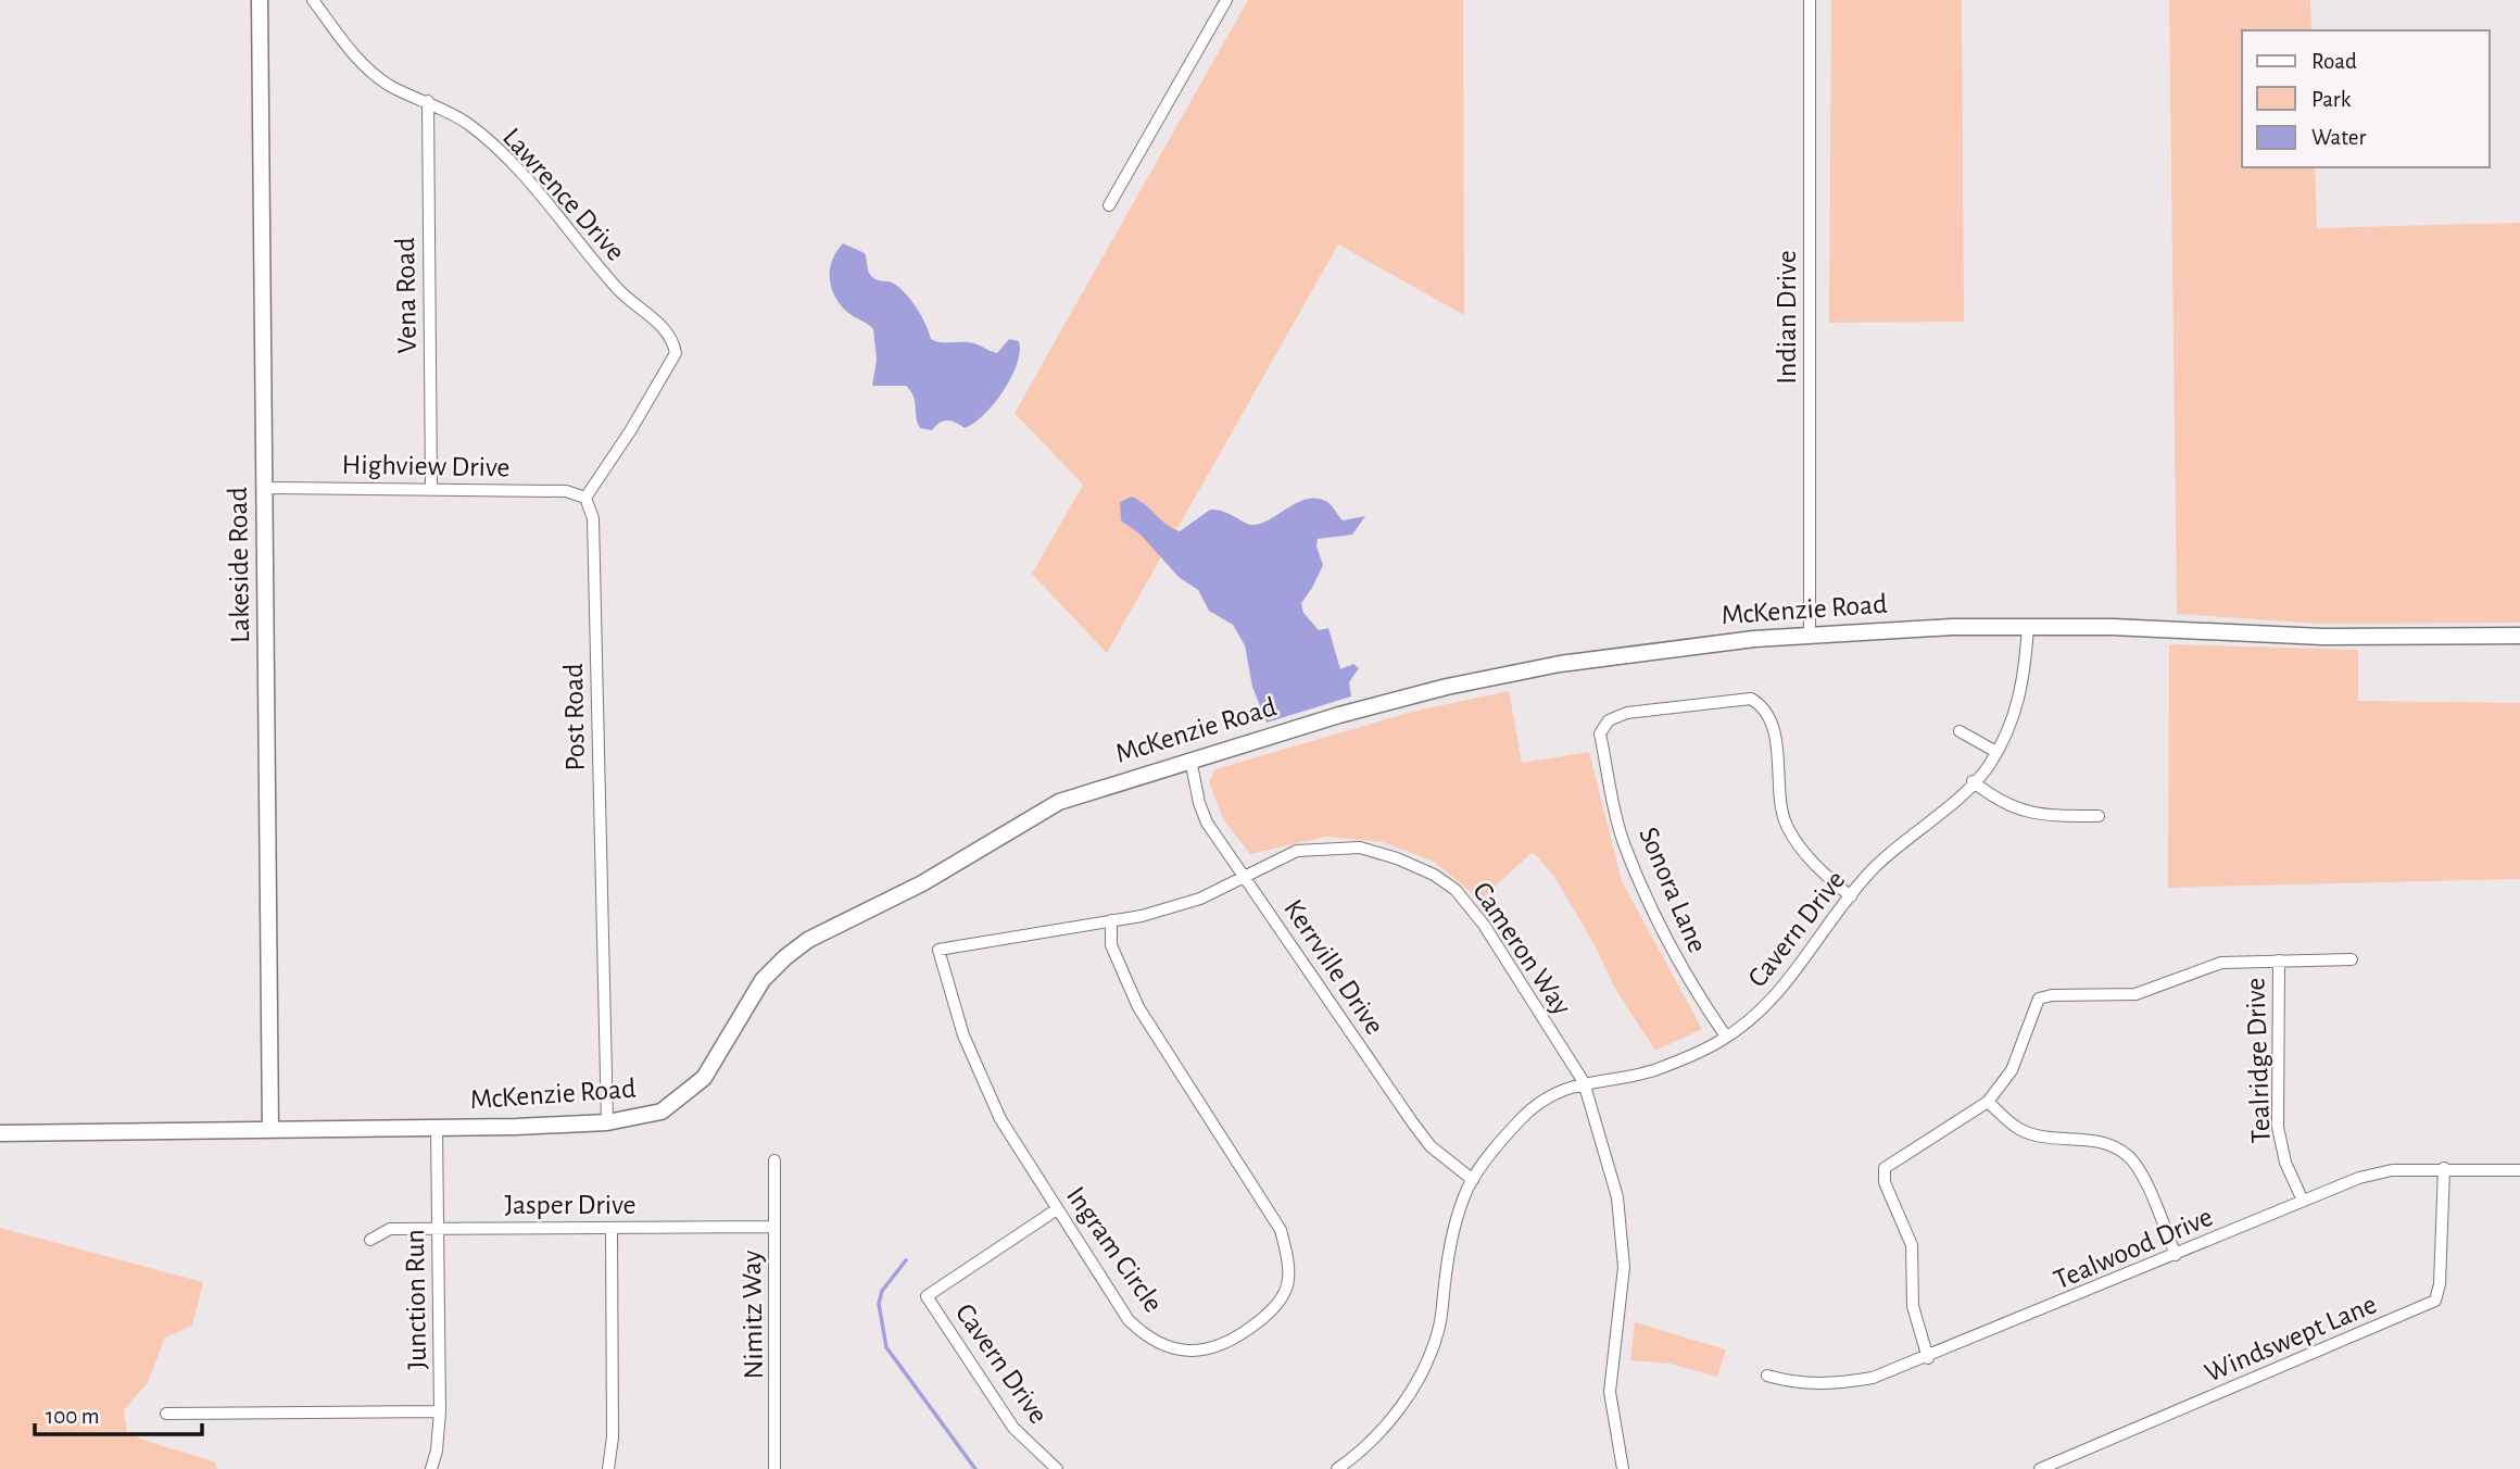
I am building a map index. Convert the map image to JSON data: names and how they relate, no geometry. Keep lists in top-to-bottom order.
{
  "streets": {
    "street": [
      "Lawrence Drive",
      "Vena Road",
      "Indian Drive",
      "Highview Drive",
      "Lakeside Road",
      "McKenzie Road",
      "Post Road",
      "Sonora Lane",
      "Cavern Drive",
      "Cameron Way",
      "Kerrville Drive",
      "Tealridge Drive",
      "Jasper Drive",
      "Tealwood Drive",
      "Ingram Circle",
      "Junction Run",
      "Nimitz Way",
      "Windswept Lane"
    ]
  },
  "crossings": [
    ["Lawrence Drive", "Vena Road"],
    ["Lawrence Drive", "Highview Drive"],
    ["Lawrence Drive", "Post Road"],
    ["Vena Road", "Highview Drive"],
    ["Indian Drive", "McKenzie Road"],
    ["Highview Drive", "Lakeside Road"],
    ["Highview Drive", "Post Road"],
    ["Lakeside Road", "McKenzie Road"],
    ["McKenzie Road", "Post Road"],
    ["McKenzie Road", "Cavern Drive"],
    ["McKenzie Road", "Kerrville Drive"],
    ["McKenzie Road", "Junction Run"],
    ["Sonora Lane", "Cavern Drive"],
    ["Cavern Drive", "Cameron Way"],
    ["Cavern Drive", "Kerrville Drive"],
    ["Cavern Drive", "Ingram Circle"],
    ["Cameron Way", "Kerrville Drive"],
    ["Cameron Way", "Ingram Circle"],
    ["Tealridge Drive", "Tealwood Drive"],
    ["Jasper Drive", "Junction Run"],
    ["Jasper Drive", "Nimitz Way"],
    ["Tealwood Drive", "Windswept Lane"]
  ],
  "legend": ["Road", "Park", "Water"],
  "scale_bar": "100 m"
}
